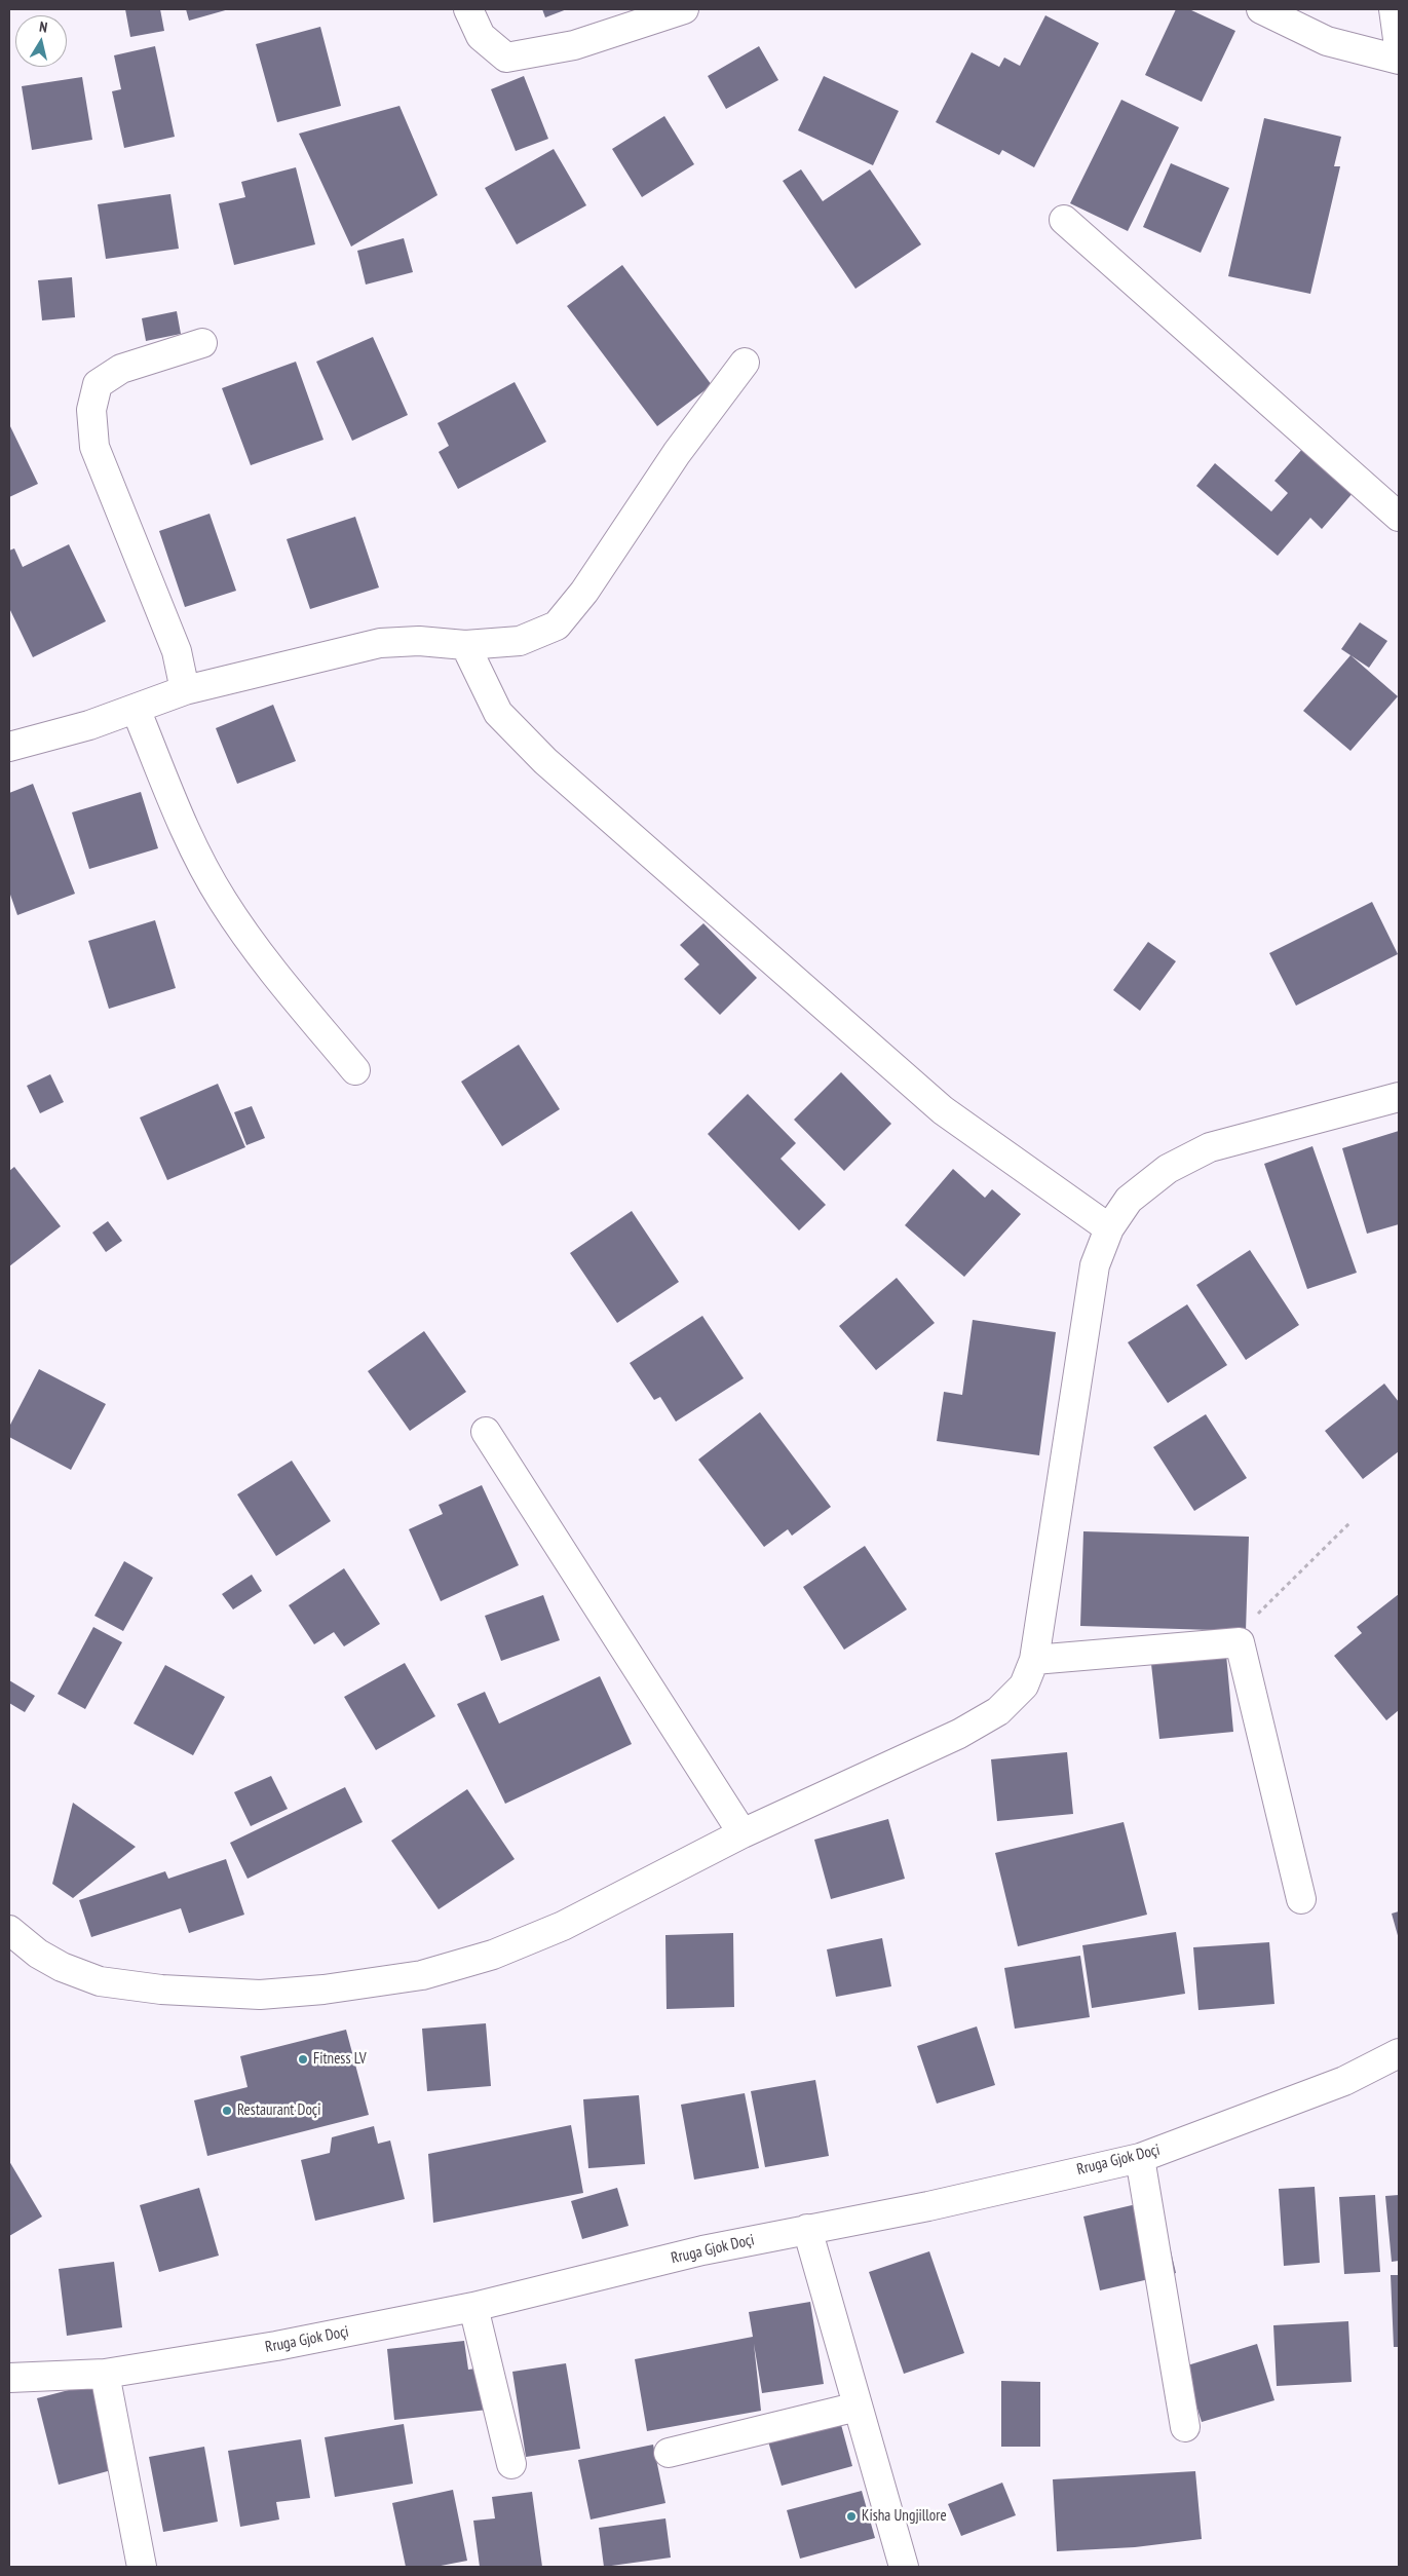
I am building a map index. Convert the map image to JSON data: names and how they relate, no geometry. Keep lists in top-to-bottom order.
{
  "streets": {
    "street": ["Rruga Gjok Doçi"]
  },
  "places": ["Fitness LV", "Restaurant Doçi", "Kisha Ungjillore"],
  "north": "top"
}
